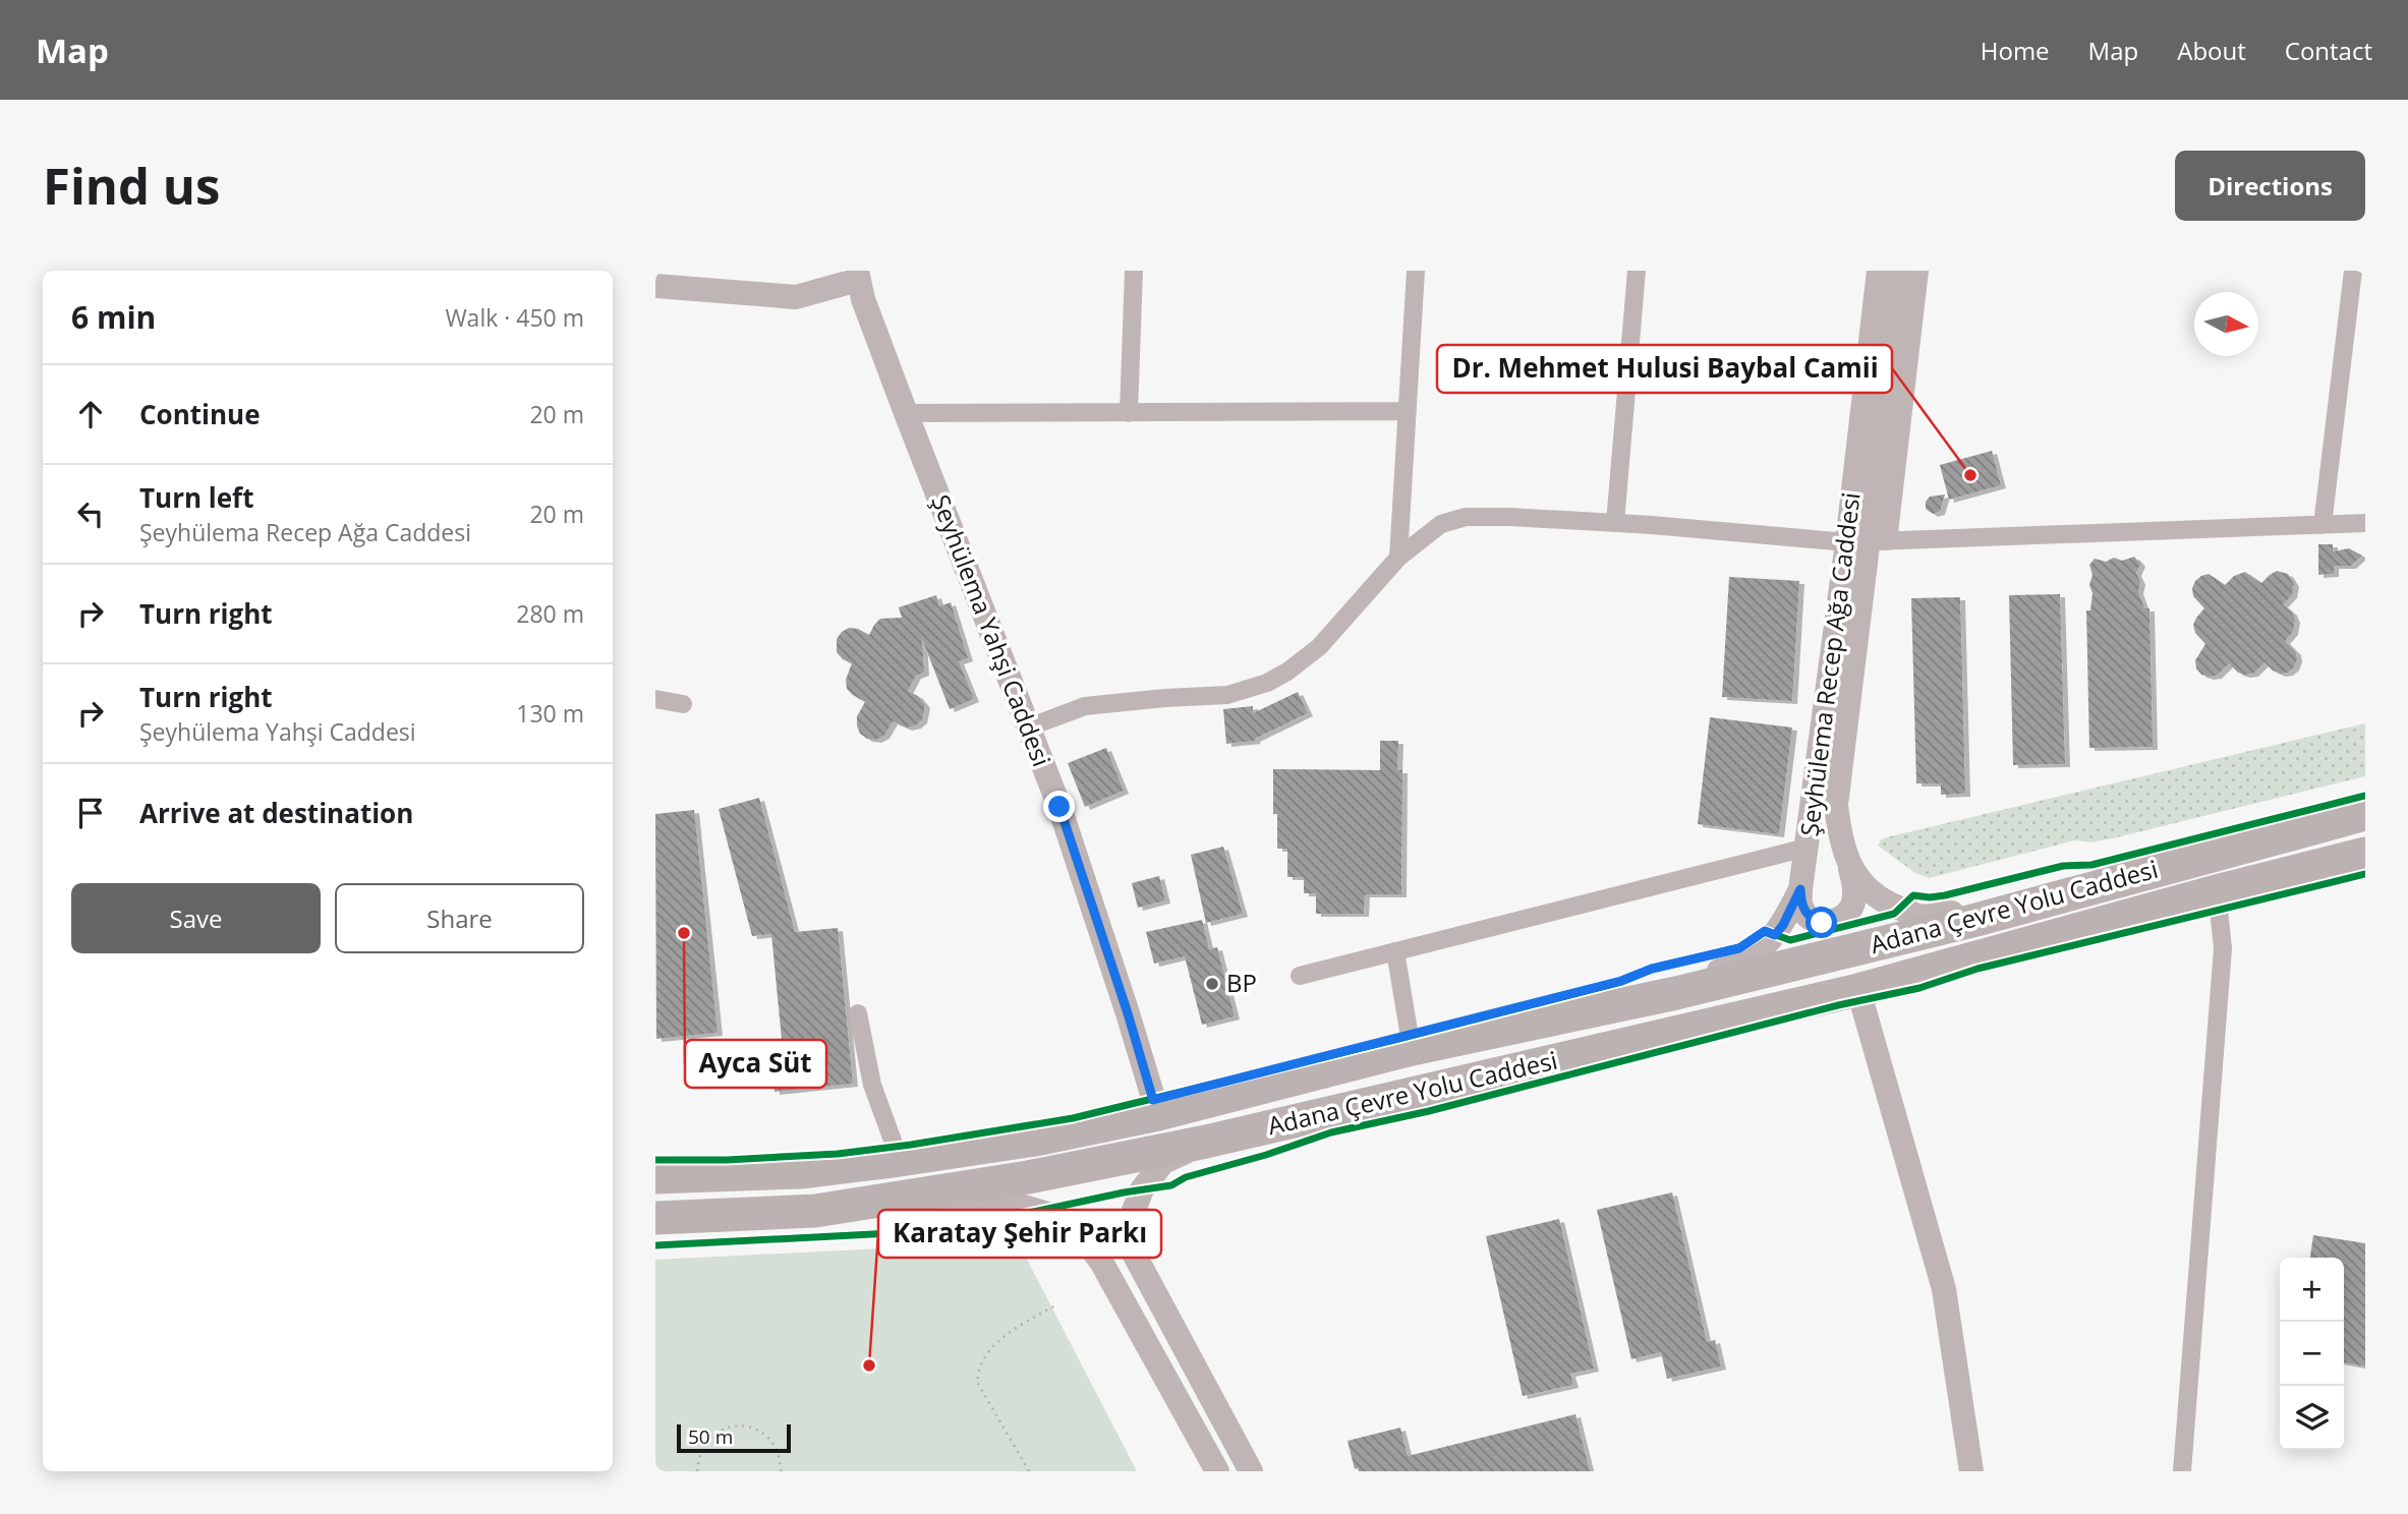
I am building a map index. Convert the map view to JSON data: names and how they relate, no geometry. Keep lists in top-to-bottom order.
{
  "streets": {
    "highway": ["Adana Çevre Yolu Caddesi"],
    "street": ["Şeyhülema Yahşi Caddesi", "Şeyhülema Recep Ağa Caddesi"]
  },
  "crossings": [
    ["Şeyhülema Yahşi Caddesi", "Adana Çevre Yolu Caddesi"],
    ["Şeyhülema Recep Ağa Caddesi", "Adana Çevre Yolu Caddesi"]
  ],
  "places": [
    "Dr. Mehmet Hulusi Baybal Camii",
    "Ayca Süt",
    "BP",
    "Karatay Şehir Parkı"
  ],
  "scale_bar": "50 m",
  "north": "right",
  "page": {
    "header": "Map",
    "nav": [
      "Home",
      "Map",
      "About",
      "Contact"
    ],
    "buttons": [
      "Directions",
      ["Save", "Share"]
    ],
    "title": "Find us",
    "heading": ["6 min", "Walk · 450 m"],
    "list": [
      ["Continue", "20 m"],
      ["Turn left", "Şeyhülema Recep Ağa Caddesi", "20 m"],
      ["Turn right", "280 m"],
      ["Turn right", "Şeyhülema Yahşi Caddesi", "130 m"],
      "Arrive at destination"
    ],
    "map_buttons": ["+", "−"],
    "scale": "50 m"
  }
}
